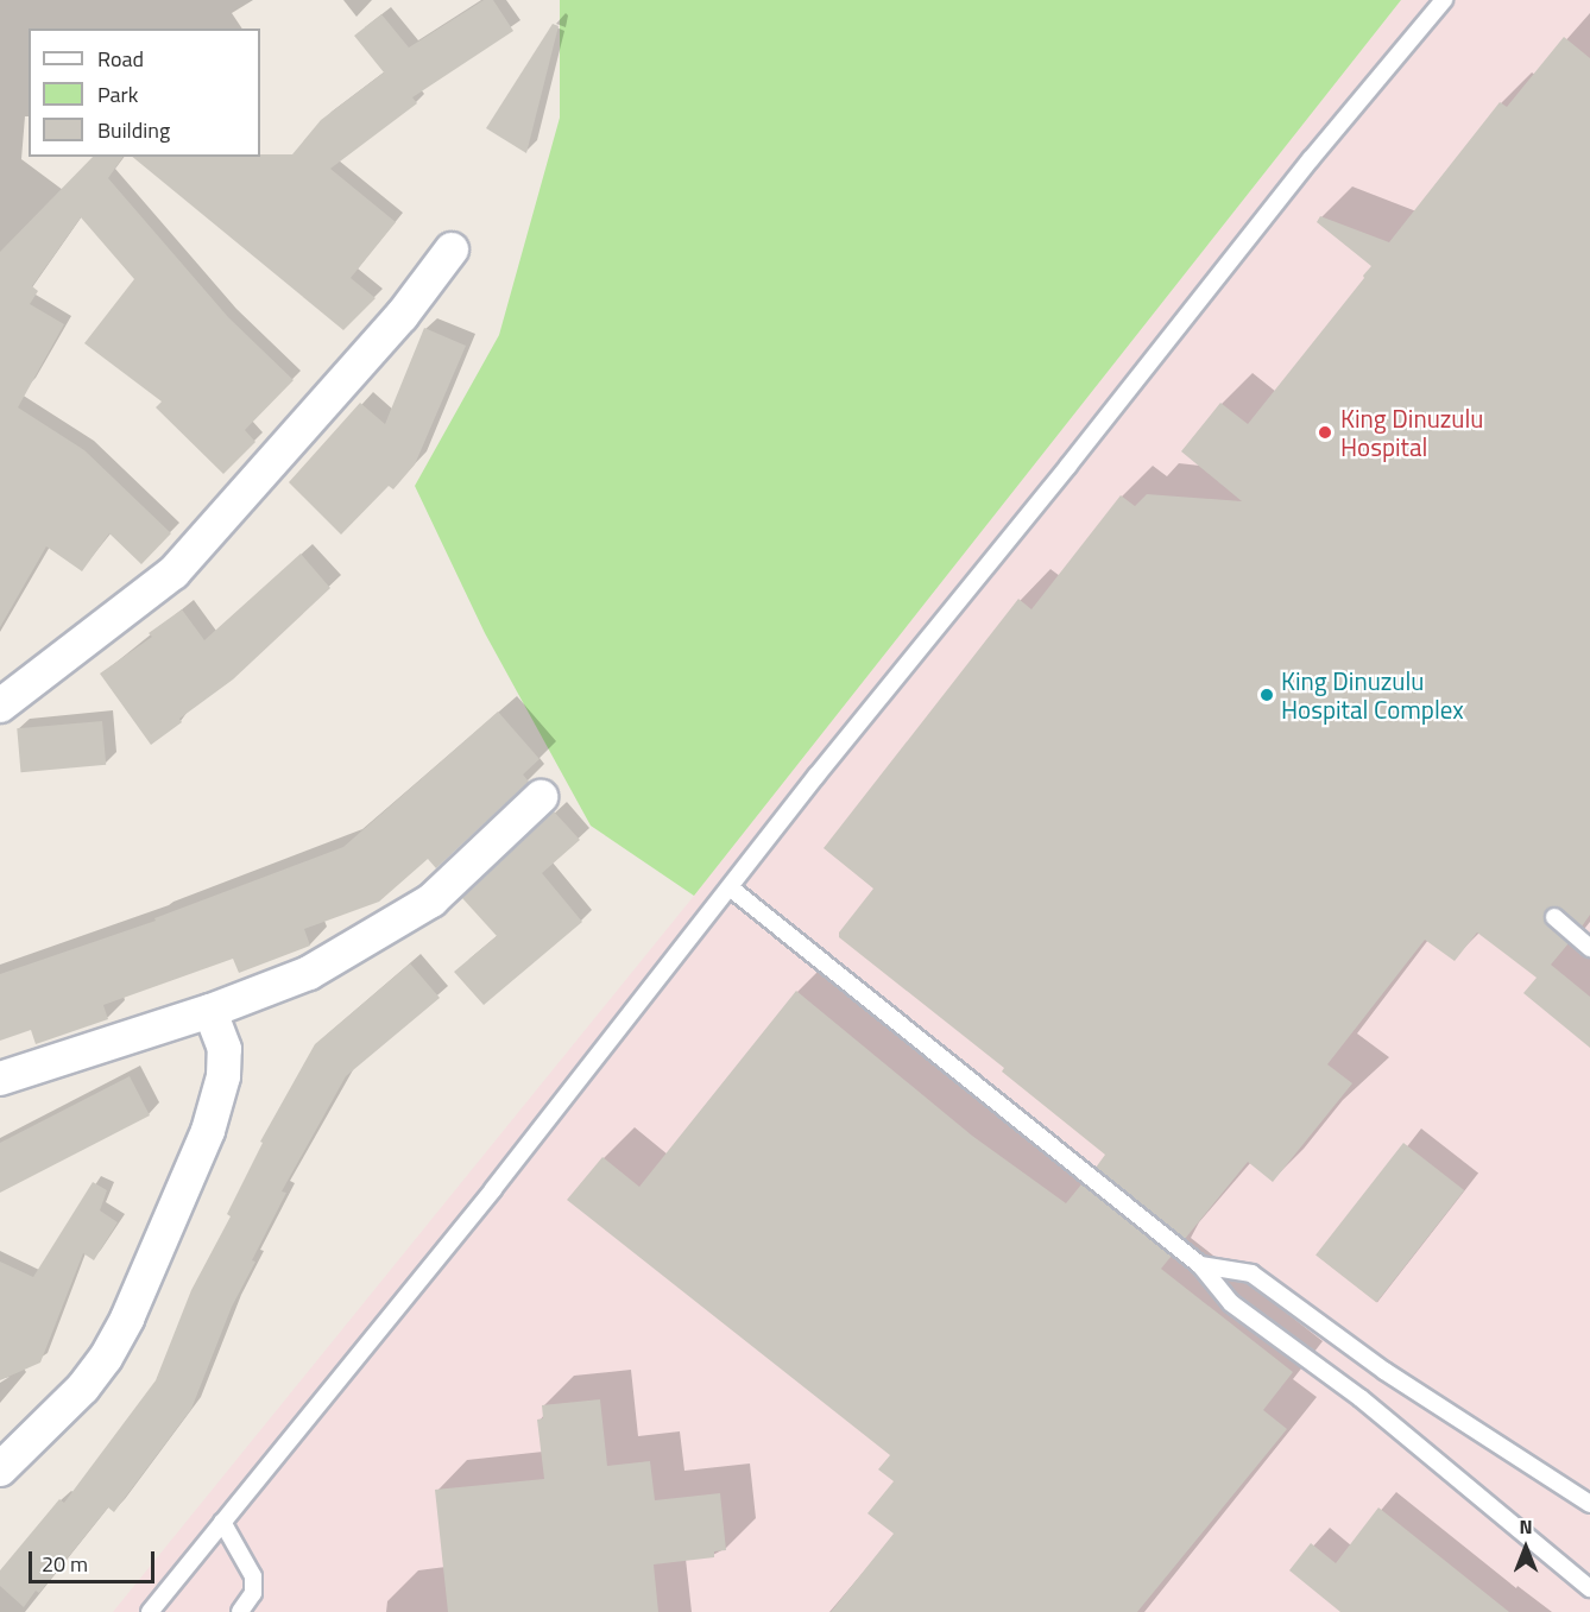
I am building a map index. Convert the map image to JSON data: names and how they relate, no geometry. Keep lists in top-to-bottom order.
{
  "places": ["King Dinuzulu Hospital", "King Dinuzulu Hospital Complex"],
  "legend": ["Road", "Park", "Building"],
  "scale_bar": "20 m",
  "north": "top"
}
